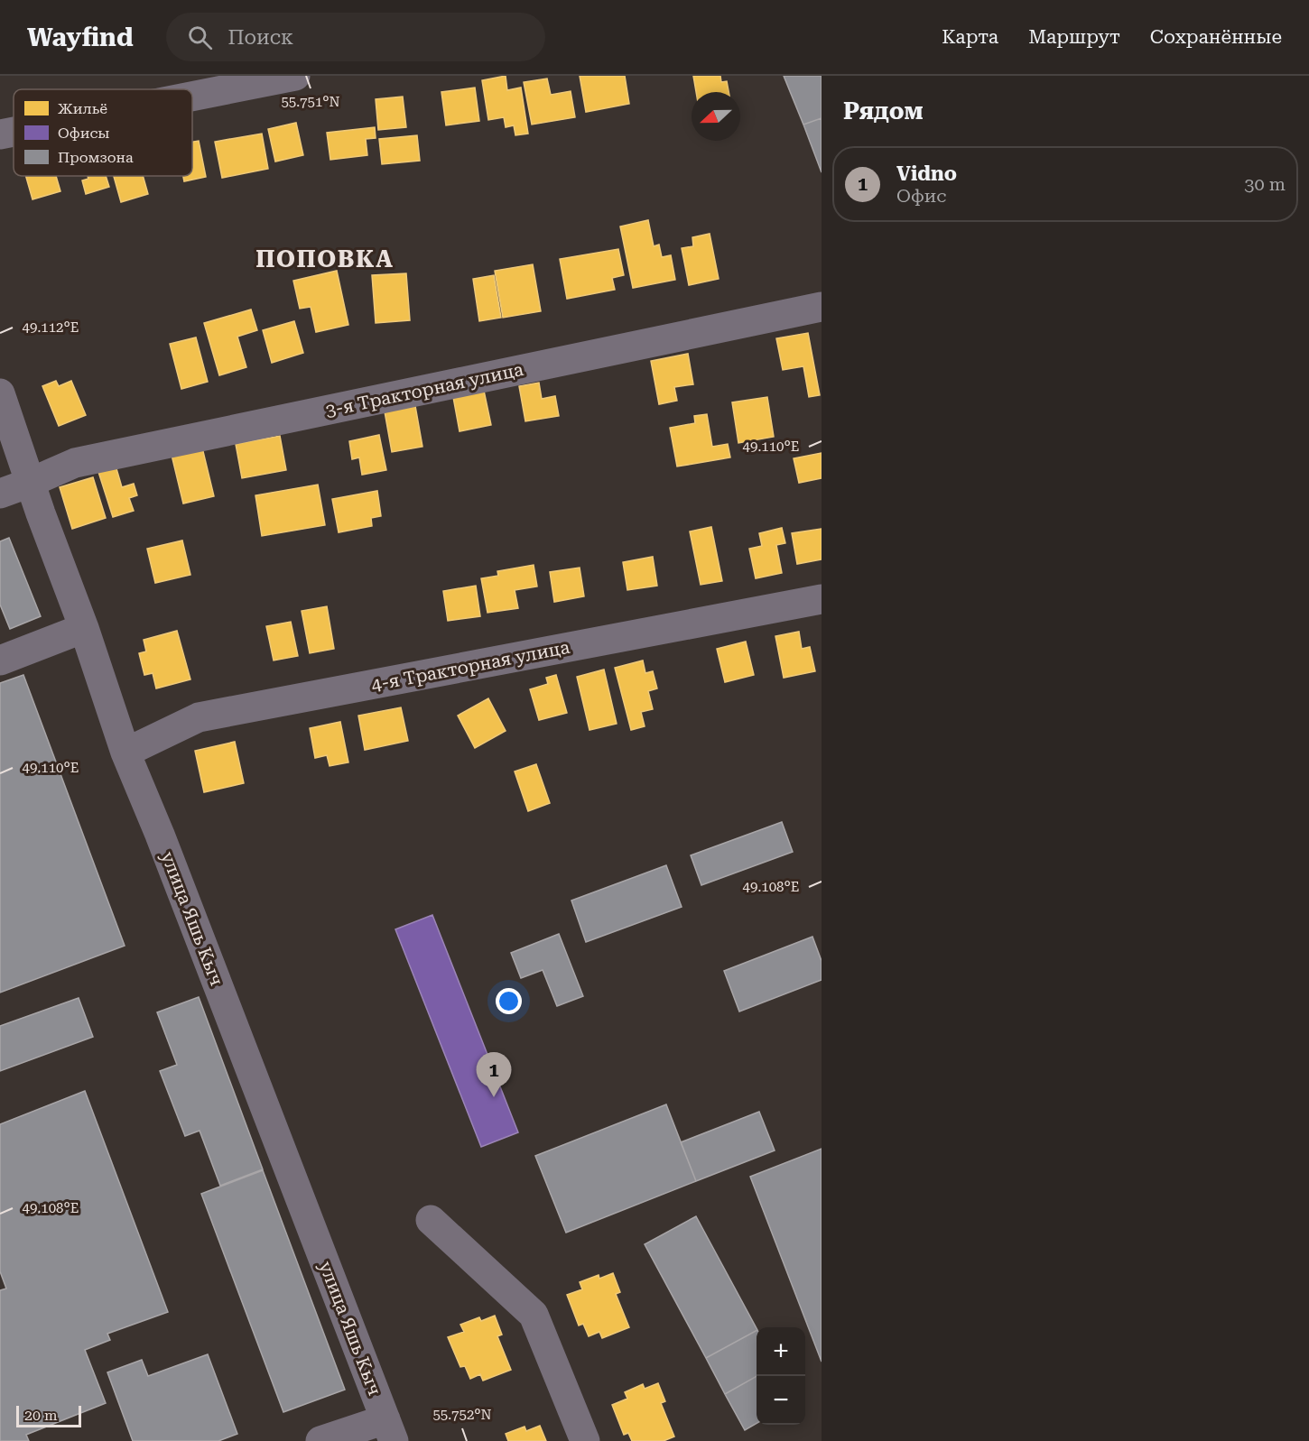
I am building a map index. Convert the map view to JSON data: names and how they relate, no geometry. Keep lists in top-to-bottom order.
{
  "streets": {
    "street": ["3-я Тракторная улица", "4-я Тракторная улица", "улица Яшь Кыч"]
  },
  "crossings": [
    ["3-я Тракторная улица", "улица Яшь Кыч"],
    ["4-я Тракторная улица", "улица Яшь Кыч"]
  ],
  "districts": ["ПОПОВКА"],
  "legend": ["Жильё", "Офисы", "Промзона"],
  "scale_bar": "20 m",
  "north": "left",
  "page": {
    "header": "Wayfind",
    "search": "Поиск",
    "nav": ["Карта", "Маршрут", "Сохранённые"],
    "heading": "Рядом",
    "list": [
      {
        "mark": "1",
        "name": "Vidno",
        "note": "Офис",
        "value": "30 m"
      }
    ],
    "pins": "1",
    "map_buttons": ["+", "−"],
    "scale": "20 m"
  },
  "coordinates": [
    "55.751°N",
    "49.112°E",
    "49.110°E",
    "49.108°E",
    "55.752°N"
  ]
}
